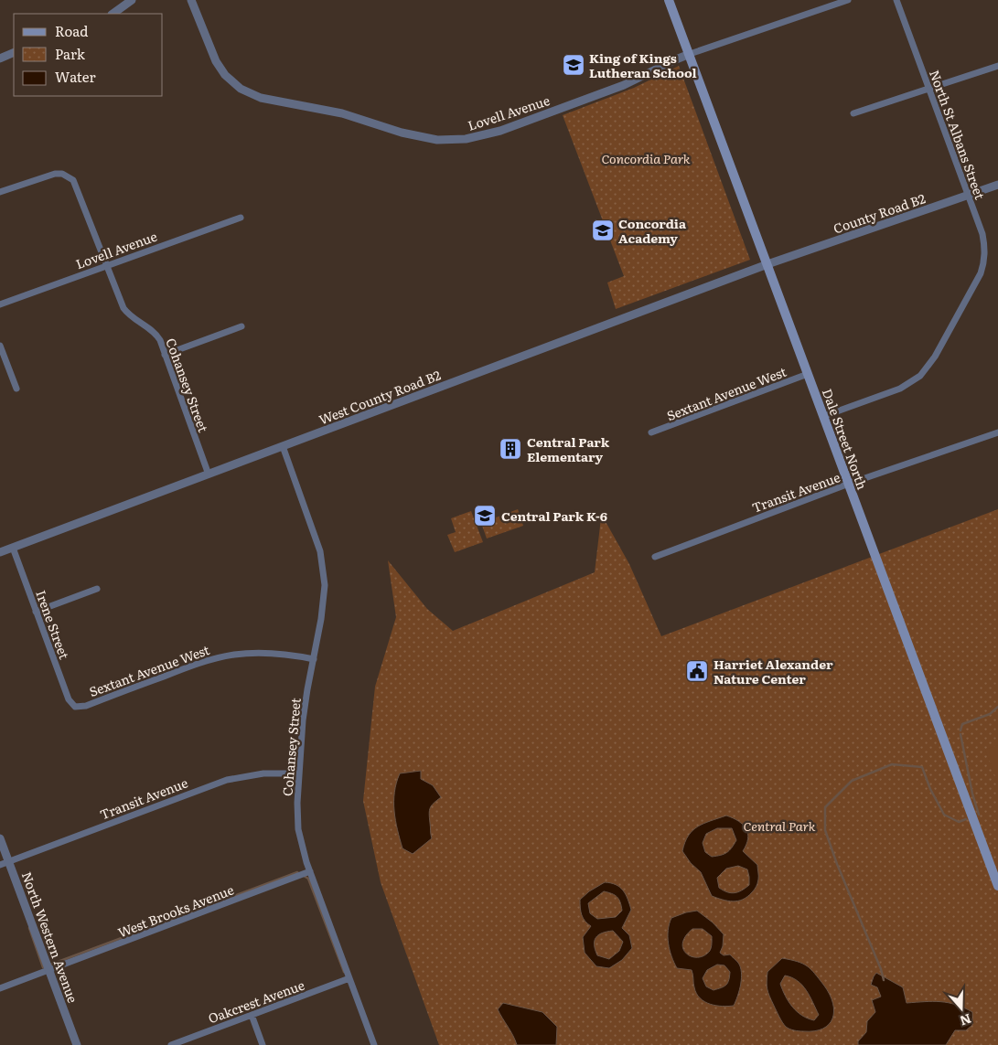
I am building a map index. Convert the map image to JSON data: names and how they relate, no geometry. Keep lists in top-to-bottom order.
{
  "streets": {
    "main road": ["Dale Street North"],
    "street": [
      "Lovell Avenue",
      "North St Albans Street",
      "County Road B2",
      "Cohansey Street",
      "Sextant Avenue West",
      "West County Road B2",
      "Transit Avenue",
      "Irene Street",
      "West Brooks Avenue",
      "North Western Avenue",
      "Oakcrest Avenue"
    ]
  },
  "crossings": [
    ["Lovell Avenue", "Cohansey Street"],
    ["Lovell Avenue", "Dale Street North"],
    ["North St Albans Street", "County Road B2"],
    ["North St Albans Street", "Dale Street North"],
    ["County Road B2", "West County Road B2"],
    ["County Road B2", "Dale Street North"],
    ["Cohansey Street", "Sextant Avenue West"],
    ["Cohansey Street", "West County Road B2"],
    ["Cohansey Street", "Transit Avenue"],
    ["Cohansey Street", "West Brooks Avenue"],
    ["Cohansey Street", "Oakcrest Avenue"],
    ["Sextant Avenue West", "Dale Street North"],
    ["Sextant Avenue West", "Irene Street"],
    ["West County Road B2", "Dale Street North"],
    ["West County Road B2", "Irene Street"],
    ["Dale Street North", "Transit Avenue"],
    ["Transit Avenue", "North Western Avenue"],
    ["West Brooks Avenue", "North Western Avenue"]
  ],
  "parks": ["Concordia Park", "Central Park"],
  "places": {
    "school or university": ["King of Kings Lutheran School", "Concordia Academy", "Central Park K-6"],
    "building": ["Central Park Elementary"],
    "public building": ["Harriet Alexander Nature Center"]
  },
  "legend": ["Road", "Park", "Water"],
  "north": "bottom"
}
